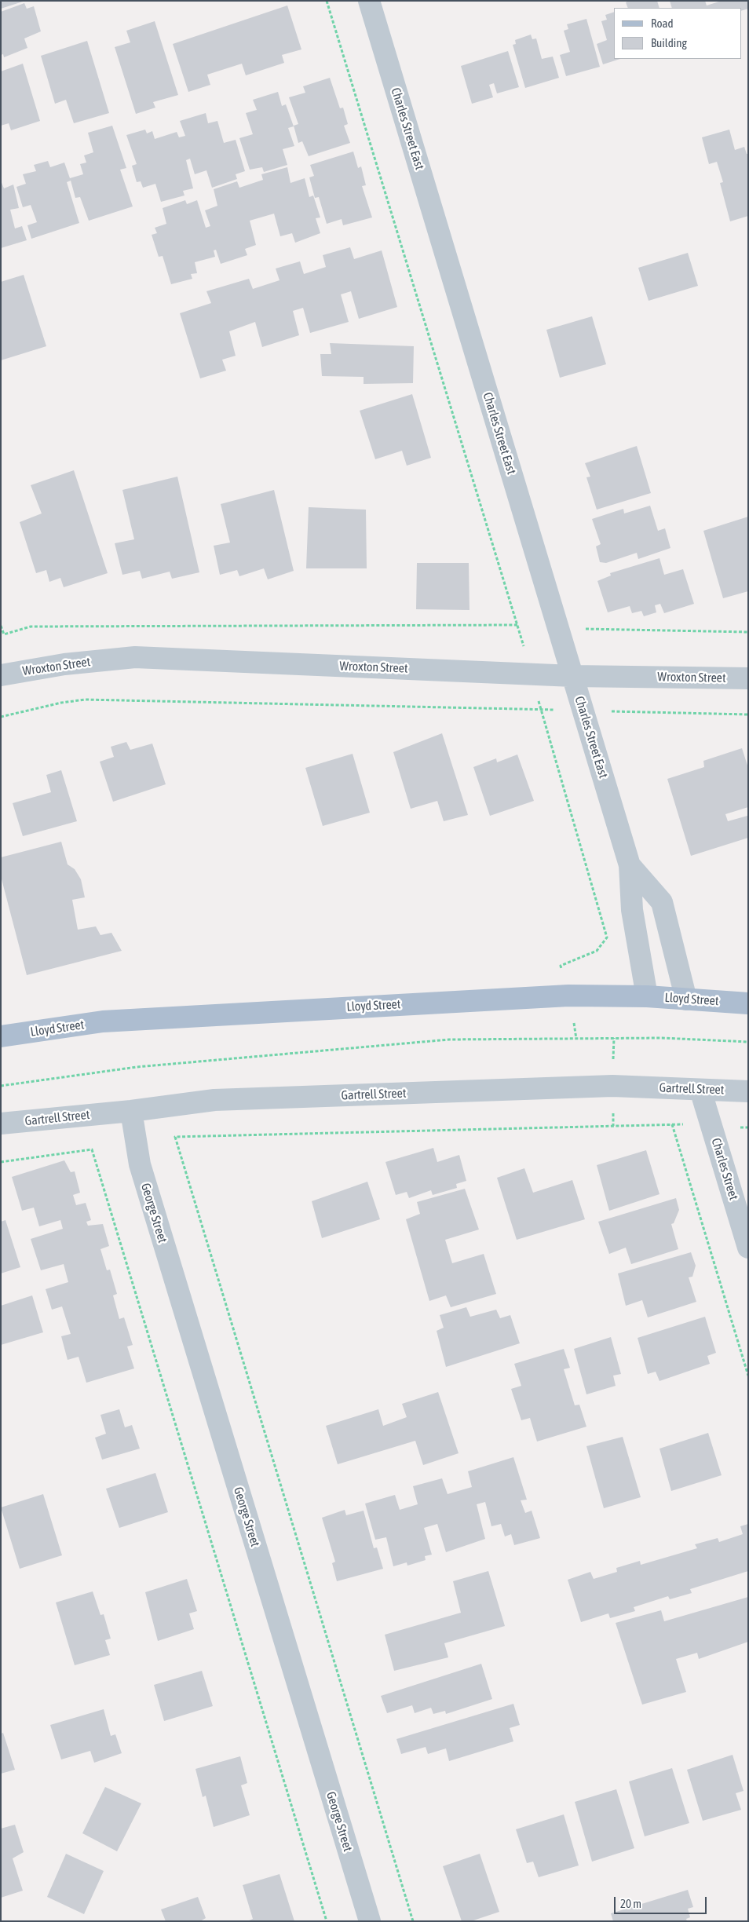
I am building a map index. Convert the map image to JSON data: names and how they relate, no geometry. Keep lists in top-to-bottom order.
{
  "streets": {
    "main road": ["Lloyd Street"],
    "street": [
      "Charles Street East",
      "Wroxton Street",
      "Gartrell Street",
      "Charles Street",
      "George Street"
    ]
  },
  "crossings": [
    ["Charles Street East", "Wroxton Street"],
    ["Charles Street East", "Lloyd Street"],
    ["Gartrell Street", "Charles Street"],
    ["Gartrell Street", "George Street"]
  ],
  "legend": ["Road", "Building"],
  "scale_bar": "20 m"
}
